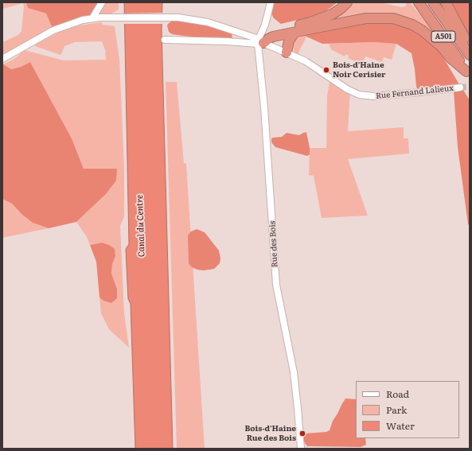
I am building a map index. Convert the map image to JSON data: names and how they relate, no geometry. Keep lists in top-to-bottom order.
{
  "streets": {
    "highway": ["A501"],
    "street": ["Rue Fernand Lalieux", "Rue des Bois"]
  },
  "crossings": [
    ["Rue Fernand Lalieux", "Rue des Bois"]
  ],
  "water": ["Canal du Centre"],
  "places": ["Bois-d'Haine Noir Cerisier", "Bois-d'Haine Rue des Bois"],
  "legend": ["Road", "Park", "Water"]
}
